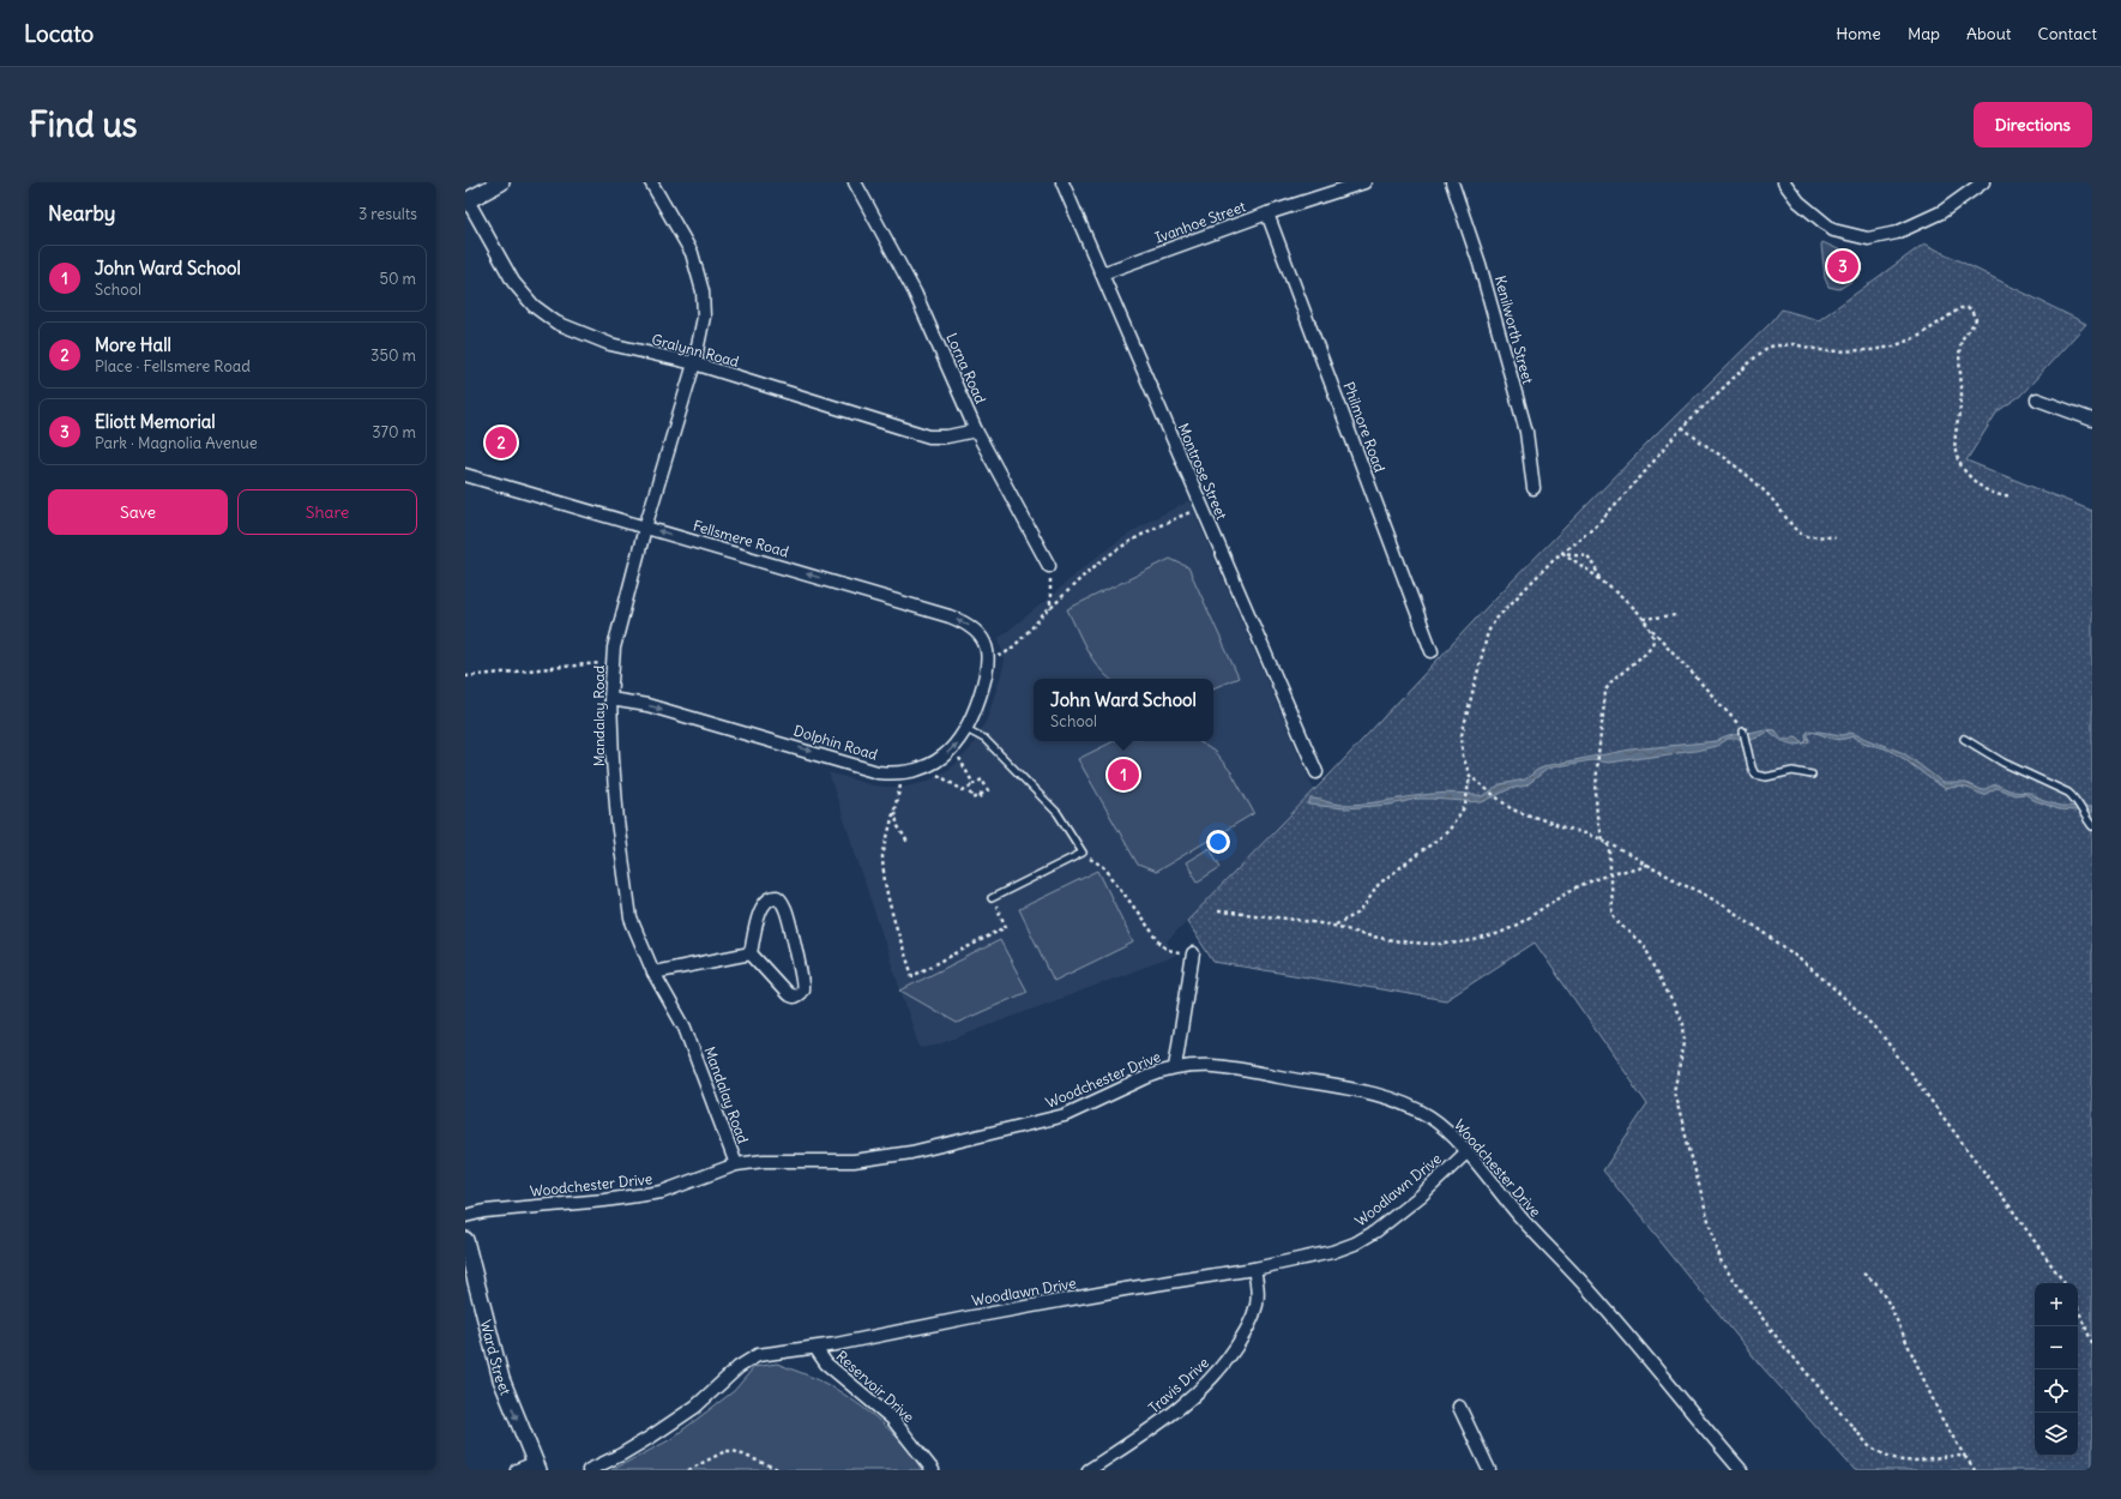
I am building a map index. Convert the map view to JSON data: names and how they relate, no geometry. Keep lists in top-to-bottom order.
{
  "streets": {
    "street": [
      "Ivanhoe Street",
      "Kenilworth Street",
      "Gralynn Road",
      "Lorna Road",
      "Philmore Road",
      "Montrose Street",
      "Fellsmere Road",
      "Mandalay Road",
      "Dolphin Road",
      "Woodchester Drive",
      "Woodlawn Drive",
      "Ward Street",
      "Travis Drive",
      "Reservoir Drive"
    ]
  },
  "crossings": [
    ["Ivanhoe Street", "Philmore Road"],
    ["Ivanhoe Street", "Montrose Street"],
    ["Gralynn Road", "Lorna Road"],
    ["Gralynn Road", "Mandalay Road"],
    ["Fellsmere Road", "Mandalay Road"],
    ["Fellsmere Road", "Dolphin Road"],
    ["Mandalay Road", "Dolphin Road"],
    ["Mandalay Road", "Woodchester Drive"],
    ["Woodchester Drive", "Woodlawn Drive"],
    ["Woodlawn Drive", "Travis Drive"],
    ["Woodlawn Drive", "Reservoir Drive"]
  ],
  "one_way": ["Fellsmere Road", "Dolphin Road", "Ward Street"],
  "page": {
    "header": "Locato",
    "nav": [
      "Home",
      "Map",
      "About",
      "Contact"
    ],
    "buttons": [
      "Directions",
      ["Save", "Share"]
    ],
    "title": "Find us",
    "heading": ["Nearby", "3 results"],
    "list": [
      {
        "mark": "1",
        "name": "John Ward School",
        "note": "School",
        "value": "50 m"
      },
      {
        "mark": "2",
        "name": "More Hall",
        "note": "Place · Fellsmere Road",
        "value": "350 m"
      },
      {
        "mark": "3",
        "name": "Eliott Memorial",
        "note": "Park · Magnolia Avenue",
        "value": "370 m"
      }
    ],
    "pins": ["3", "2", "1"],
    "popup": ["John Ward School", "School"],
    "map_buttons": ["+", "−"]
  }
}
